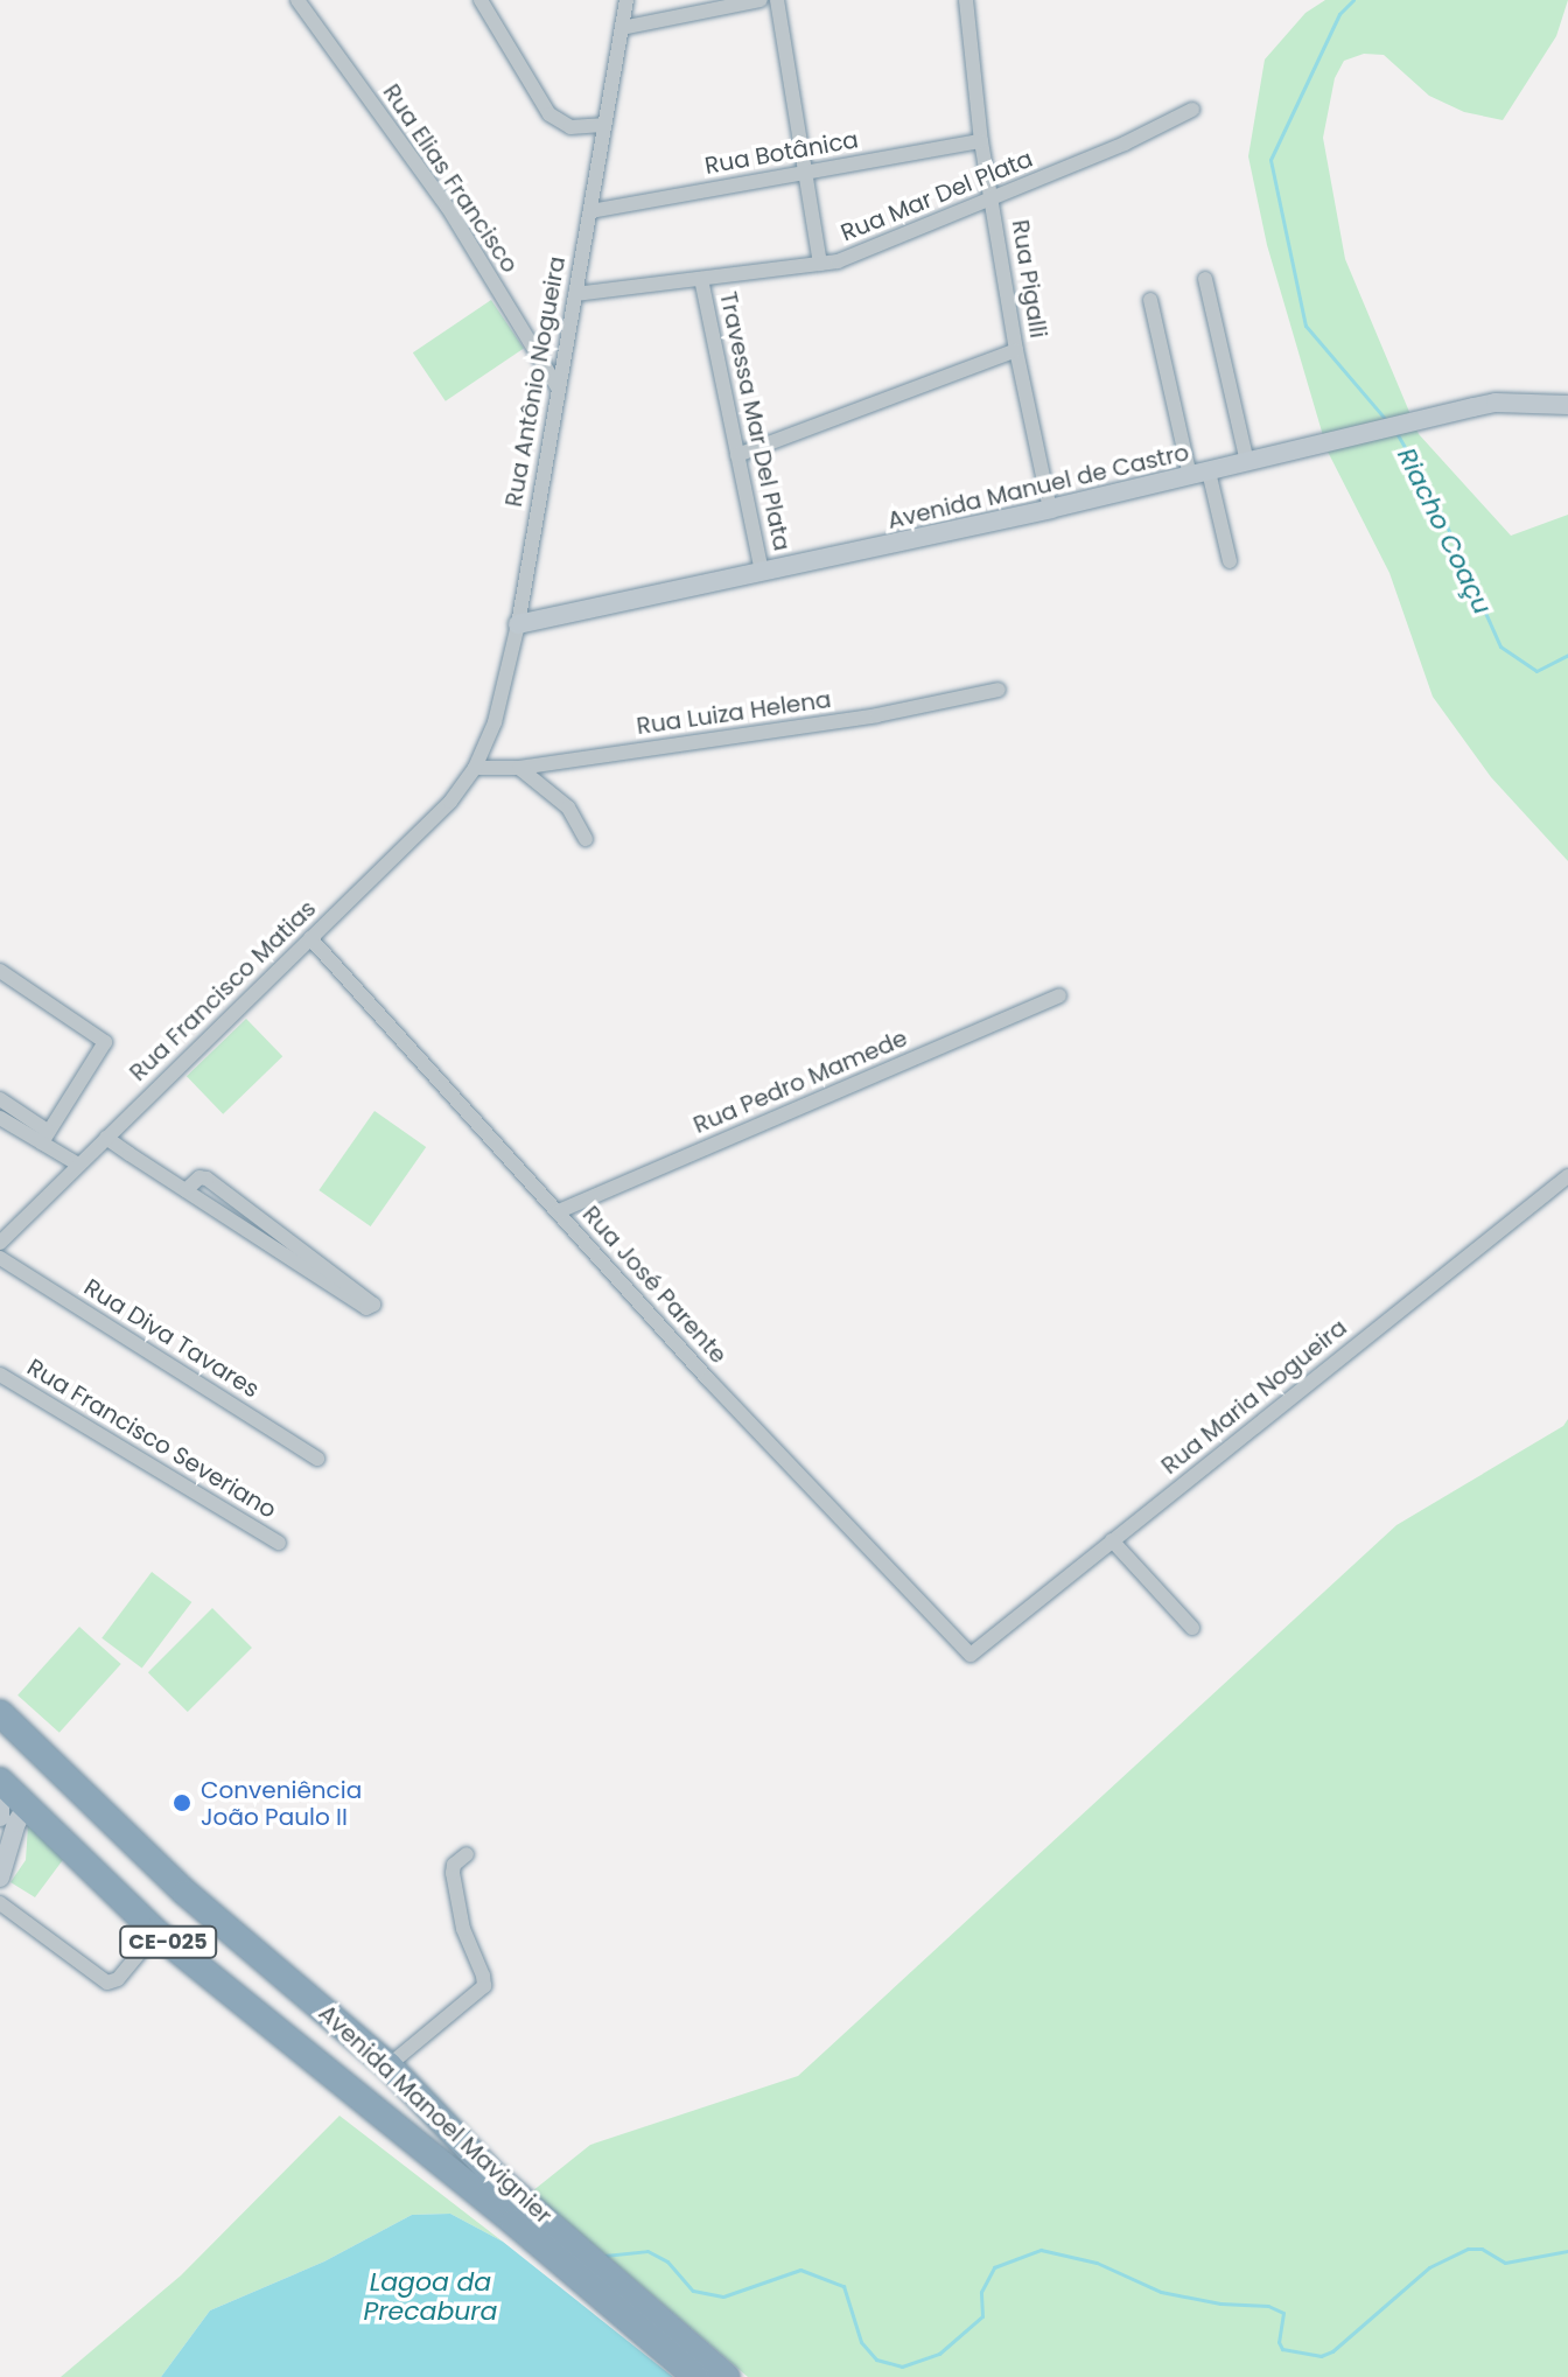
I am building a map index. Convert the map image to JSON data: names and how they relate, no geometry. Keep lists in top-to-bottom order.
{
  "streets": {
    "highway": ["CE-025", "Avenida Manoel Mavignier"],
    "street": [
      "Rua Botânica",
      "Rua Elias Francisco",
      "Rua Mar Del Plata",
      "Rua Pigalli",
      "Rua Antônio Nogueira",
      "Travessa Mar Del Plata",
      "Avenida Manuel de Castro",
      "Rua Luiza Helena",
      "Rua Francisco Matias",
      "Rua Pedro Mamede",
      "Rua José Parente",
      "Rua Diva Tavares",
      "Rua Maria Nogueira",
      "Rua Francisco Severiano"
    ]
  },
  "crossings": [
    ["Rua Botânica", "Rua Pigalli"],
    ["Rua Botânica", "Rua Antônio Nogueira"],
    ["Rua Elias Francisco", "Rua Antônio Nogueira"],
    ["Rua Mar Del Plata", "Rua Pigalli"],
    ["Rua Mar Del Plata", "Rua Antônio Nogueira"],
    ["Rua Mar Del Plata", "Travessa Mar Del Plata"],
    ["Rua Pigalli", "Avenida Manuel de Castro"],
    ["Rua Antônio Nogueira", "Avenida Manuel de Castro"],
    ["Rua Antônio Nogueira", "Rua Luiza Helena"],
    ["Rua Antônio Nogueira", "Rua Francisco Matias"],
    ["Travessa Mar Del Plata", "Avenida Manuel de Castro"],
    ["Rua Luiza Helena", "Rua Francisco Matias"],
    ["Rua Francisco Matias", "Rua José Parente"],
    ["Rua Pedro Mamede", "Rua José Parente"],
    ["Rua José Parente", "Rua Maria Nogueira"],
    ["CE-025", "Avenida Manoel Mavignier"]
  ],
  "water": ["Riacho Coaçu", "Lagoa da Precabura"],
  "places": ["Conveniência João Paulo II"]
}
